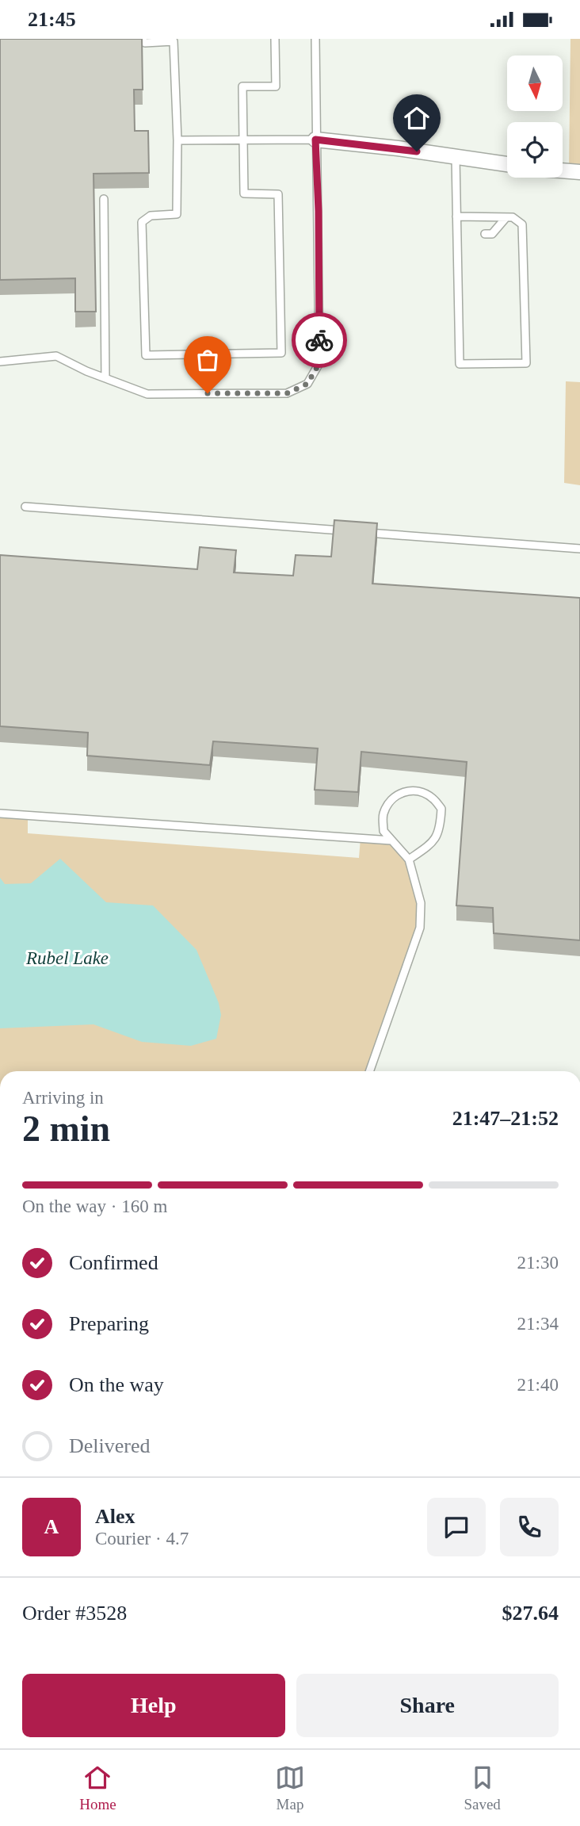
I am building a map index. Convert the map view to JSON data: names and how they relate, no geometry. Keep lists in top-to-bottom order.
{
  "water": ["Rubel Lake"],
  "north": "bottom",
  "page": {
    "status": "21:45",
    "heading": ["2 min", "Arriving in", "21:47–21:52"],
    "panel": [
      "Alex",
      "Courier · 4.7",
      "Order #3528",
      "$27.64"
    ],
    "bar": "On the way · 160 m",
    "list": [
      ["Confirmed", "21:30"],
      ["Preparing", "21:34"],
      ["On the way", "21:40"],
      "Delivered"
    ],
    "round": "A",
    "buttons": ["Help", "Share"],
    "tabs": ["Home", "Map", "Saved"]
  }
}
